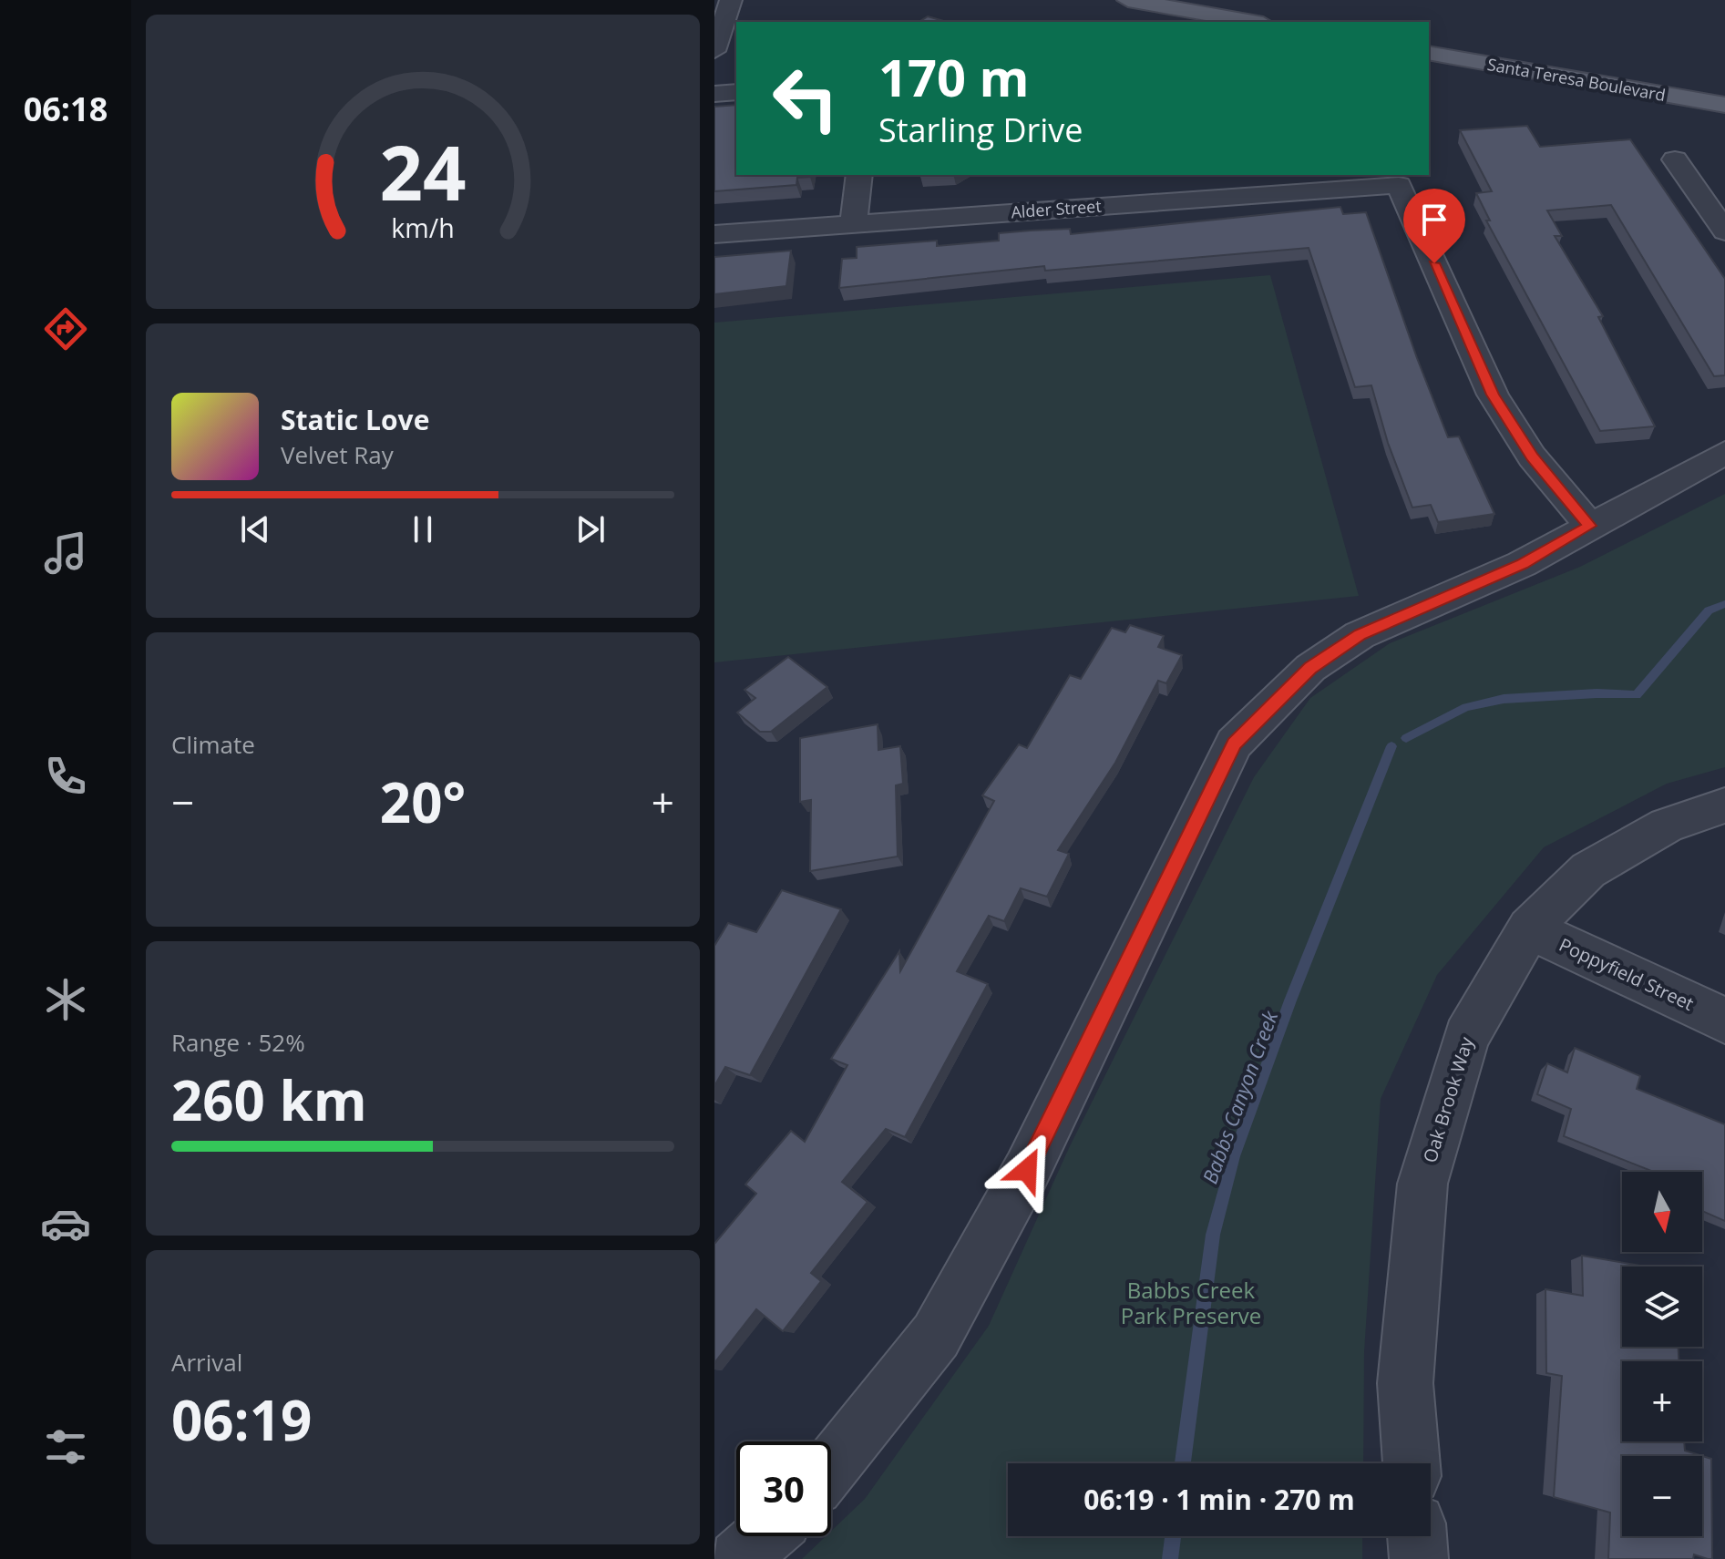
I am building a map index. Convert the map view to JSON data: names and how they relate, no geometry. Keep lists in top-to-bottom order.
{
  "streets": {
    "main road": ["Santa Teresa Boulevard"],
    "street": ["Alder Street", "Poppyfield Street", "Oak Brook Way"]
  },
  "crossings": [
    ["Poppyfield Street", "Oak Brook Way"]
  ],
  "water": ["Babbs Canyon Creek"],
  "parks": ["Babbs Creek Park Preserve"],
  "north": "bottom",
  "page": {
    "tabs": "06:18",
    "turn": ["170 m", "Starling Drive"],
    "song": ["Static Love", "Velvet Ray"],
    "tile": [
      "Climate",
      ["Range · 52%", "260 km"],
      ["Arrival", "06:19"]
    ],
    "heat": ["−", "20°", "+"],
    "map_buttons": ["+", "−"],
    "limit": "30",
    "trip": "06:19 · 1 min · 270 m",
    "gauge": ["24", "km/h"]
  }
}
